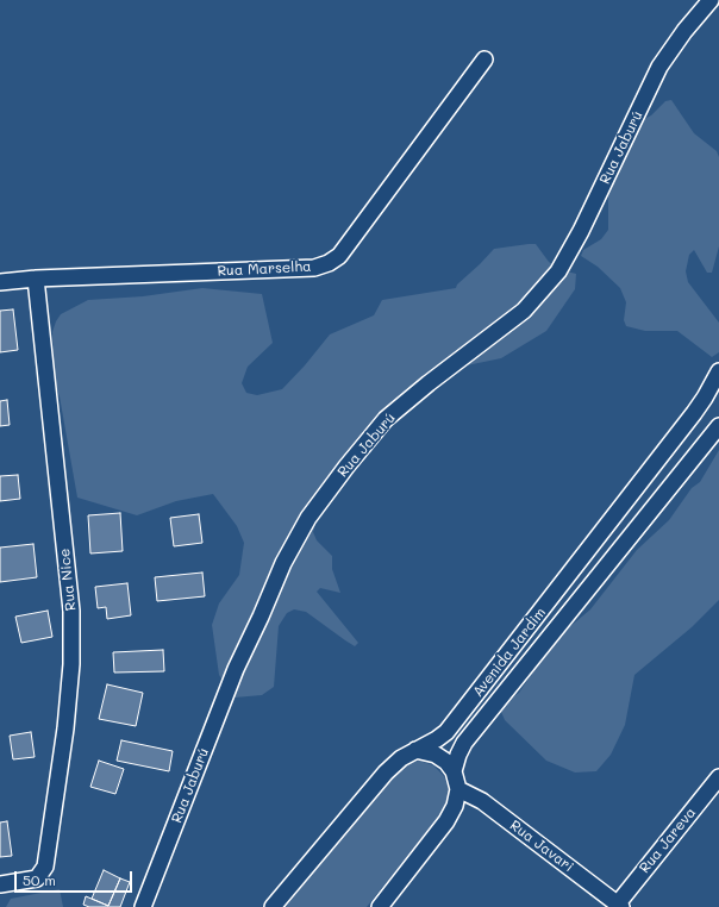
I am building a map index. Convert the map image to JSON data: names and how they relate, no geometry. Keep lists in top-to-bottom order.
{
  "streets": {
    "street": [
      "Rua Jaburú",
      "Rua Marselha",
      "Rua Nice",
      "Avenida Jardim",
      "Rua Jareva",
      "Rua Javari"
    ]
  },
  "crossings": [
    ["Rua Marselha", "Rua Nice"],
    ["Rua Jareva", "Rua Javari"]
  ],
  "scale_bar": "50 m"
}
